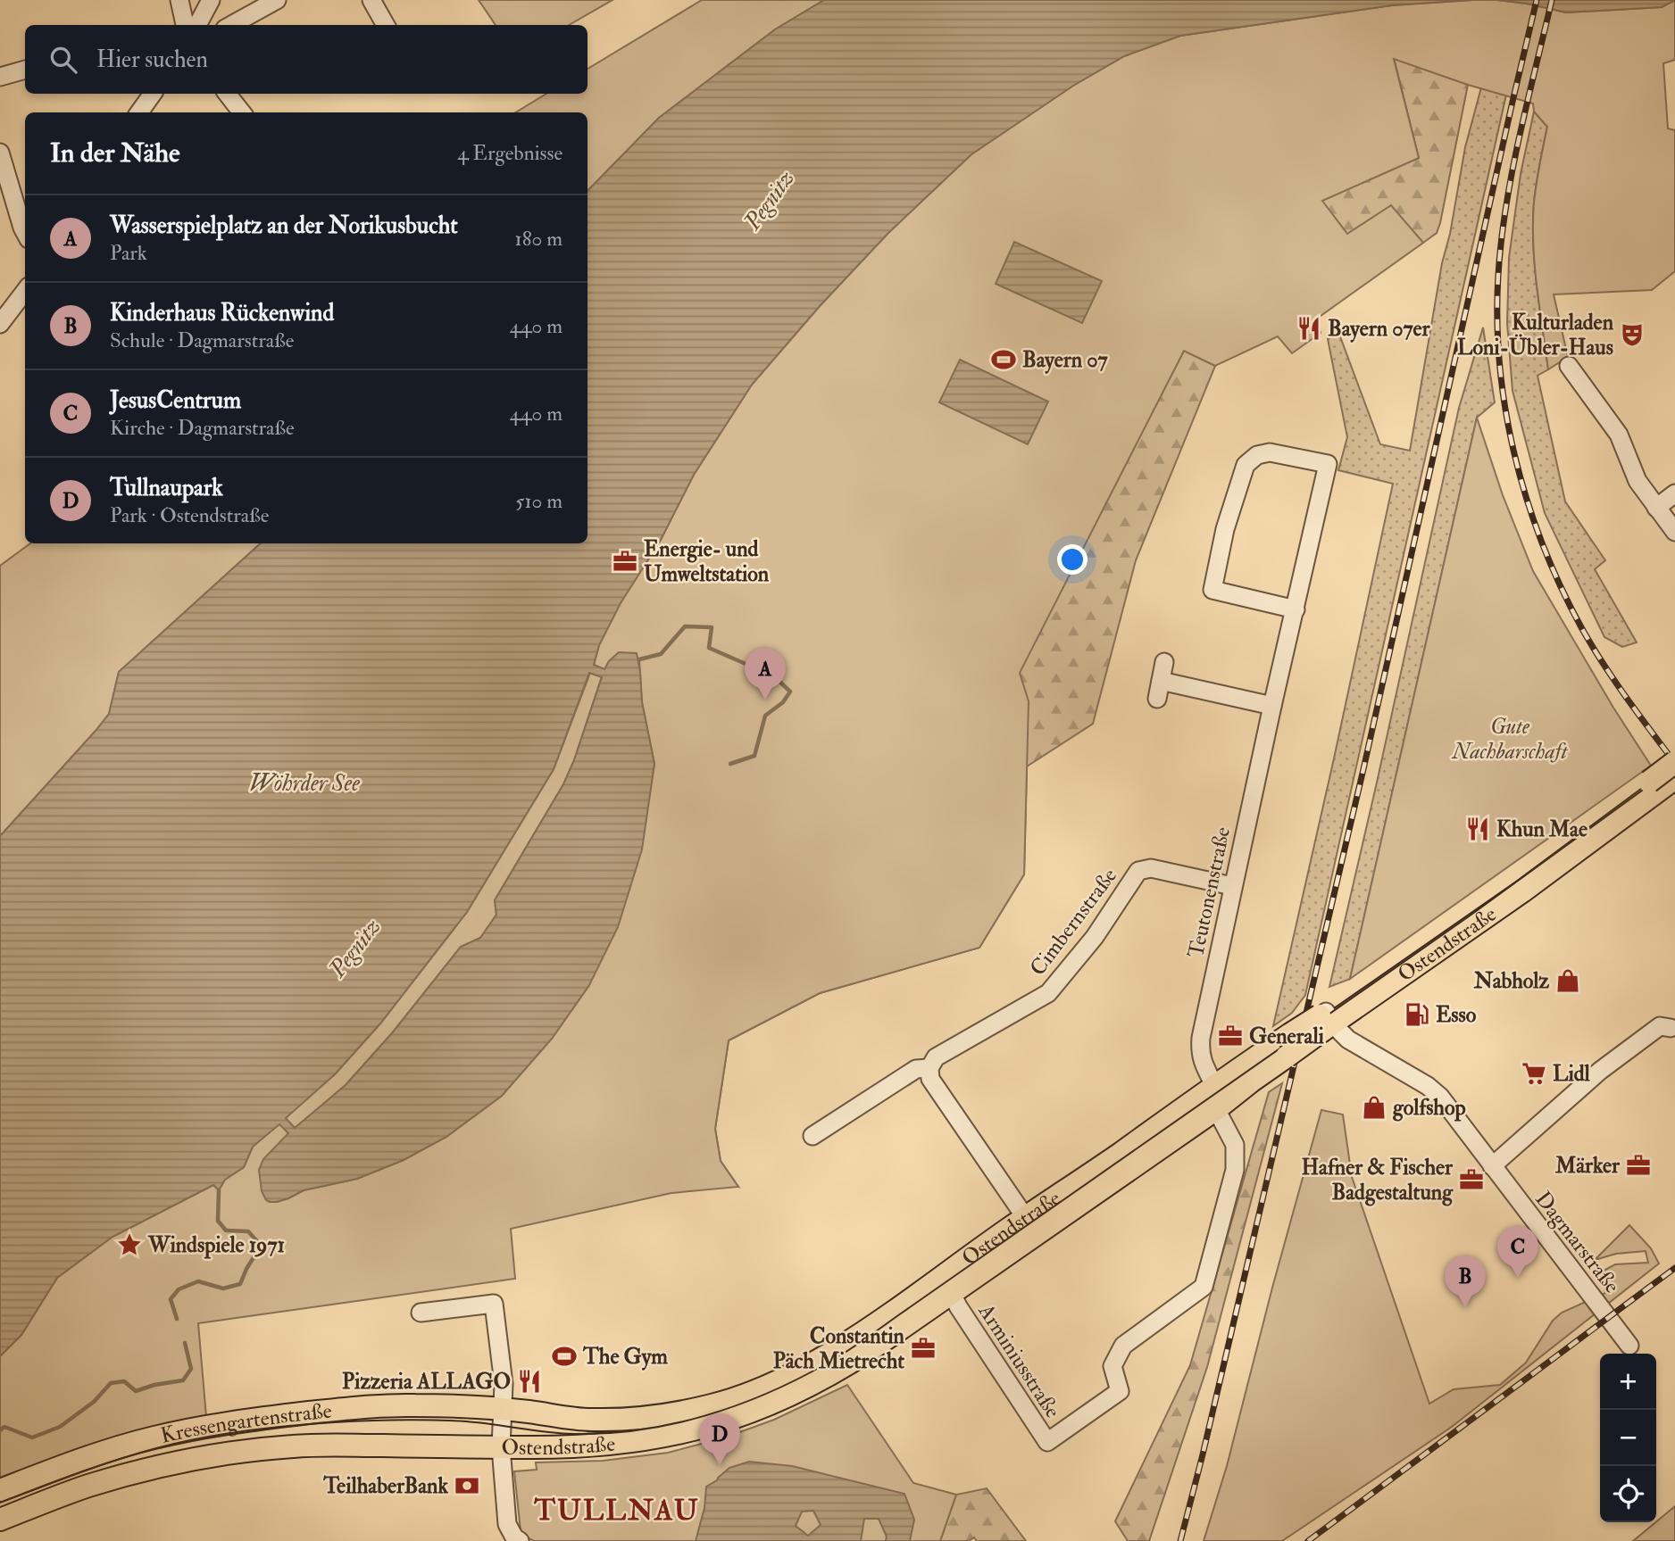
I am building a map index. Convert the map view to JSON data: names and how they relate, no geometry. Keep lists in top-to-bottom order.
{
  "streets": {
    "main road": ["Ostendstraße", "Kressengartenstraße"],
    "street": [
      "Teutonenstraße",
      "Cimbernstraße",
      "Dagmarstraße",
      "Arminiusstraße"
    ]
  },
  "crossings": [
    ["Teutonenstraße", "Cimbernstraße"],
    ["Teutonenstraße", "Ostendstraße"],
    ["Ostendstraße", "Dagmarstraße"],
    ["Ostendstraße", "Arminiusstraße"],
    ["Ostendstraße", "Kressengartenstraße"]
  ],
  "districts": ["TULLNAU"],
  "water": ["Pegnitz", "Wöhrder See"],
  "parks": ["Gute Nachbarschaft"],
  "places": {
    "restaurant": ["Bayern 07er", "Khun Mae", "Pizzeria ALLAGO"],
    "theatre": ["Kulturladen Loni-Übler-Haus"],
    "sports": ["Bayern 07", "The Gym"],
    "office": [
      "Energie- und Umweltstation",
      "Generali",
      "Märker",
      "Hafner & Fischer Badgestaltung",
      "Constantin Päch Mietrecht"
    ],
    "shop": ["Nabholz", "golfshop"],
    "fuel station": ["Esso"],
    "supermarket": ["Lidl"],
    "place": ["Windspiele 1971"],
    "bank": ["TeilhaberBank"]
  },
  "page": {
    "search": "Hier suchen",
    "heading": ["In der Nähe", "4 Ergebnisse"],
    "list": [
      {
        "mark": "A",
        "name": "Wasserspielplatz an der Norikusbucht",
        "note": "Park",
        "value": "180 m"
      },
      {
        "mark": "B",
        "name": "Kinderhaus Rückenwind",
        "note": "Schule · Dagmarstraße",
        "value": "440 m"
      },
      {
        "mark": "C",
        "name": "JesusCentrum",
        "note": "Kirche · Dagmarstraße",
        "value": "440 m"
      },
      {
        "mark": "D",
        "name": "Tullnaupark",
        "note": "Park · Ostendstraße",
        "value": "510 m"
      }
    ],
    "pins": [
      "A",
      "C",
      "B",
      "D"
    ],
    "map_buttons": ["+", "−"]
  }
}
